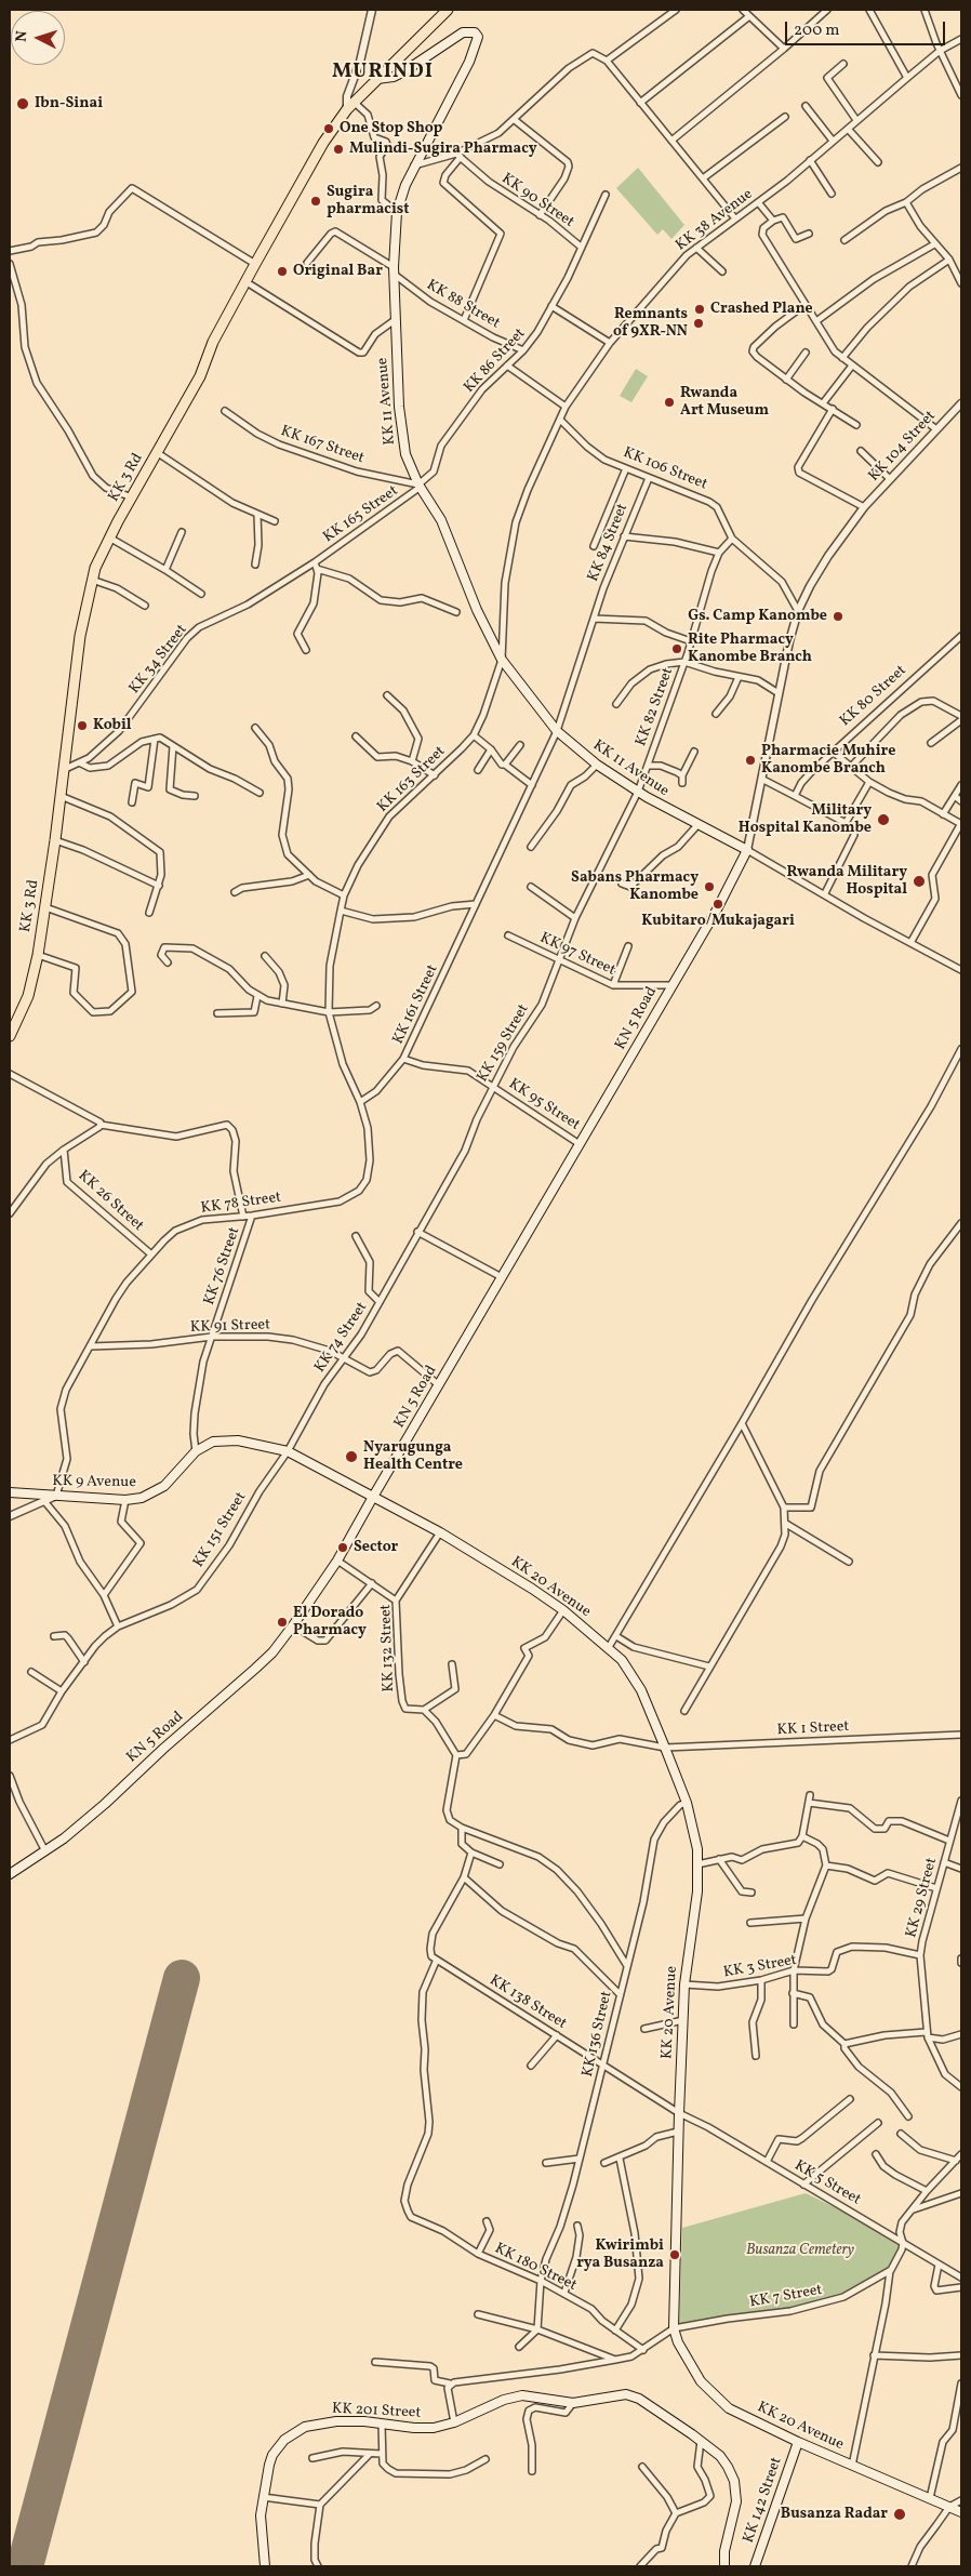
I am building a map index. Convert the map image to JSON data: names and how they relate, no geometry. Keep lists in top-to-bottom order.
{
  "streets": {
    "highway": ["KK 3 Rd"],
    "main road": [
      "KK 11 Avenue",
      "KN 5 Road",
      "KK 9 Avenue",
      "KK 20 Avenue",
      "KK 201 Street",
      "KK 142 Street"
    ],
    "street": [
      "KK 90 Street",
      "KK 38 Avenue",
      "KK 88 Street",
      "KK 86 Street",
      "KK 167 Street",
      "KK 104 Street",
      "KK 106 Street",
      "KK 165 Street",
      "KK 84 Street",
      "KK 34 Street",
      "KK 80 Street",
      "KK 82 Street",
      "KK 163 Street",
      "KK 97 Street",
      "KK 161 Street",
      "KK 159 Street",
      "KK 95 Street",
      "KK 26 Street",
      "KK 78 Street",
      "KK 76 Street",
      "KK 91 Street",
      "KK 74 Street",
      "KK 151 Street",
      "KK 132 Street",
      "KK 1 Street",
      "KK 29 Street",
      "KK 3 Street",
      "KK 138 Street",
      "KK 136 Street",
      "KK 5 Street",
      "KK 180 Street",
      "KK 7 Street"
    ]
  },
  "crossings": [
    ["KK 90 Street", "KK 86 Street"],
    ["KK 38 Avenue", "KK 11 Avenue"],
    ["KK 38 Avenue", "KK 106 Street"],
    ["KK 38 Avenue", "KK 163 Street"],
    ["KK 88 Street", "KK 86 Street"],
    ["KK 88 Street", "KK 11 Avenue"],
    ["KK 86 Street", "KK 11 Avenue"],
    ["KK 86 Street", "KK 167 Street"],
    ["KK 86 Street", "KK 165 Street"],
    ["KK 11 Avenue", "KK 167 Street"],
    ["KK 11 Avenue", "KK 3 Rd"],
    ["KK 11 Avenue", "KK 165 Street"],
    ["KK 11 Avenue", "KK 84 Street"],
    ["KK 11 Avenue", "KK 82 Street"],
    ["KK 11 Avenue", "KK 163 Street"],
    ["KK 11 Avenue", "KK 161 Street"],
    ["KK 11 Avenue", "KN 5 Road"],
    ["KK 11 Avenue", "KK 159 Street"],
    ["KK 167 Street", "KK 165 Street"],
    ["KK 104 Street", "KK 106 Street"],
    ["KK 106 Street", "KK 84 Street"],
    ["KK 106 Street", "KK 82 Street"],
    ["KK 3 Rd", "KK 34 Street"],
    ["KK 165 Street", "KK 34 Street"],
    ["KK 84 Street", "KK 161 Street"],
    ["KK 82 Street", "KK 159 Street"],
    ["KK 163 Street", "KK 78 Street"],
    ["KK 97 Street", "KN 5 Road"],
    ["KK 97 Street", "KK 159 Street"],
    ["KK 161 Street", "KK 95 Street"],
    ["KK 161 Street", "KK 78 Street"],
    ["KN 5 Road", "KK 95 Street"],
    ["KN 5 Road", "KK 91 Street"],
    ["KN 5 Road", "KK 9 Avenue"],
    ["KN 5 Road", "KK 20 Avenue"],
    ["KK 159 Street", "KK 95 Street"],
    ["KK 159 Street", "KK 74 Street"],
    ["KK 26 Street", "KK 78 Street"],
    ["KK 78 Street", "KK 76 Street"],
    ["KK 78 Street", "KK 91 Street"],
    ["KK 78 Street", "KK 9 Avenue"],
    ["KK 76 Street", "KK 91 Street"],
    ["KK 76 Street", "KK 9 Avenue"],
    ["KK 91 Street", "KK 74 Street"],
    ["KK 74 Street", "KK 9 Avenue"],
    ["KK 74 Street", "KK 151 Street"],
    ["KK 9 Avenue", "KK 151 Street"],
    ["KK 9 Avenue", "KK 20 Avenue"],
    ["KK 20 Avenue", "KK 132 Street"],
    ["KK 20 Avenue", "KK 1 Street"],
    ["KK 20 Avenue", "KK 3 Street"],
    ["KK 20 Avenue", "KK 138 Street"],
    ["KK 20 Avenue", "KK 136 Street"],
    ["KK 20 Avenue", "KK 5 Street"],
    ["KK 20 Avenue", "KK 7 Street"],
    ["KK 20 Avenue", "KK 142 Street"],
    ["KK 29 Street", "KK 3 Street"],
    ["KK 138 Street", "KK 136 Street"],
    ["KK 138 Street", "KK 5 Street"],
    ["KK 138 Street", "KK 180 Street"],
    ["KK 136 Street", "KK 180 Street"]
  ],
  "districts": ["MURINDI"],
  "parks": ["Busanza Cemetery"],
  "places": [
    "Ibn-Sinai",
    "One Stop Shop",
    "Mulindi-Sugira Pharmacy",
    "Sugira pharmacist",
    "Original Bar",
    "Crashed Plane",
    "Remnants of 9XR-NN",
    "Rwanda Art Museum",
    "Gs. Camp Kanombe",
    "Rite Pharmacy Kanombe Branch",
    "Kobil",
    "Pharmacie Muhire Kanombe Branch",
    "Military Hospital Kanombe",
    "Rwanda Military Hospital",
    "Sabans Pharmacy Kanombe",
    "Kubitaro/Mukajagari",
    "Nyarugunga Health Centre",
    "Sector",
    "El Dorado Pharmacy",
    "Kwirimbi rya Busanza",
    "Busanza Radar"
  ],
  "scale_bar": "200 m",
  "north": "left"
}
